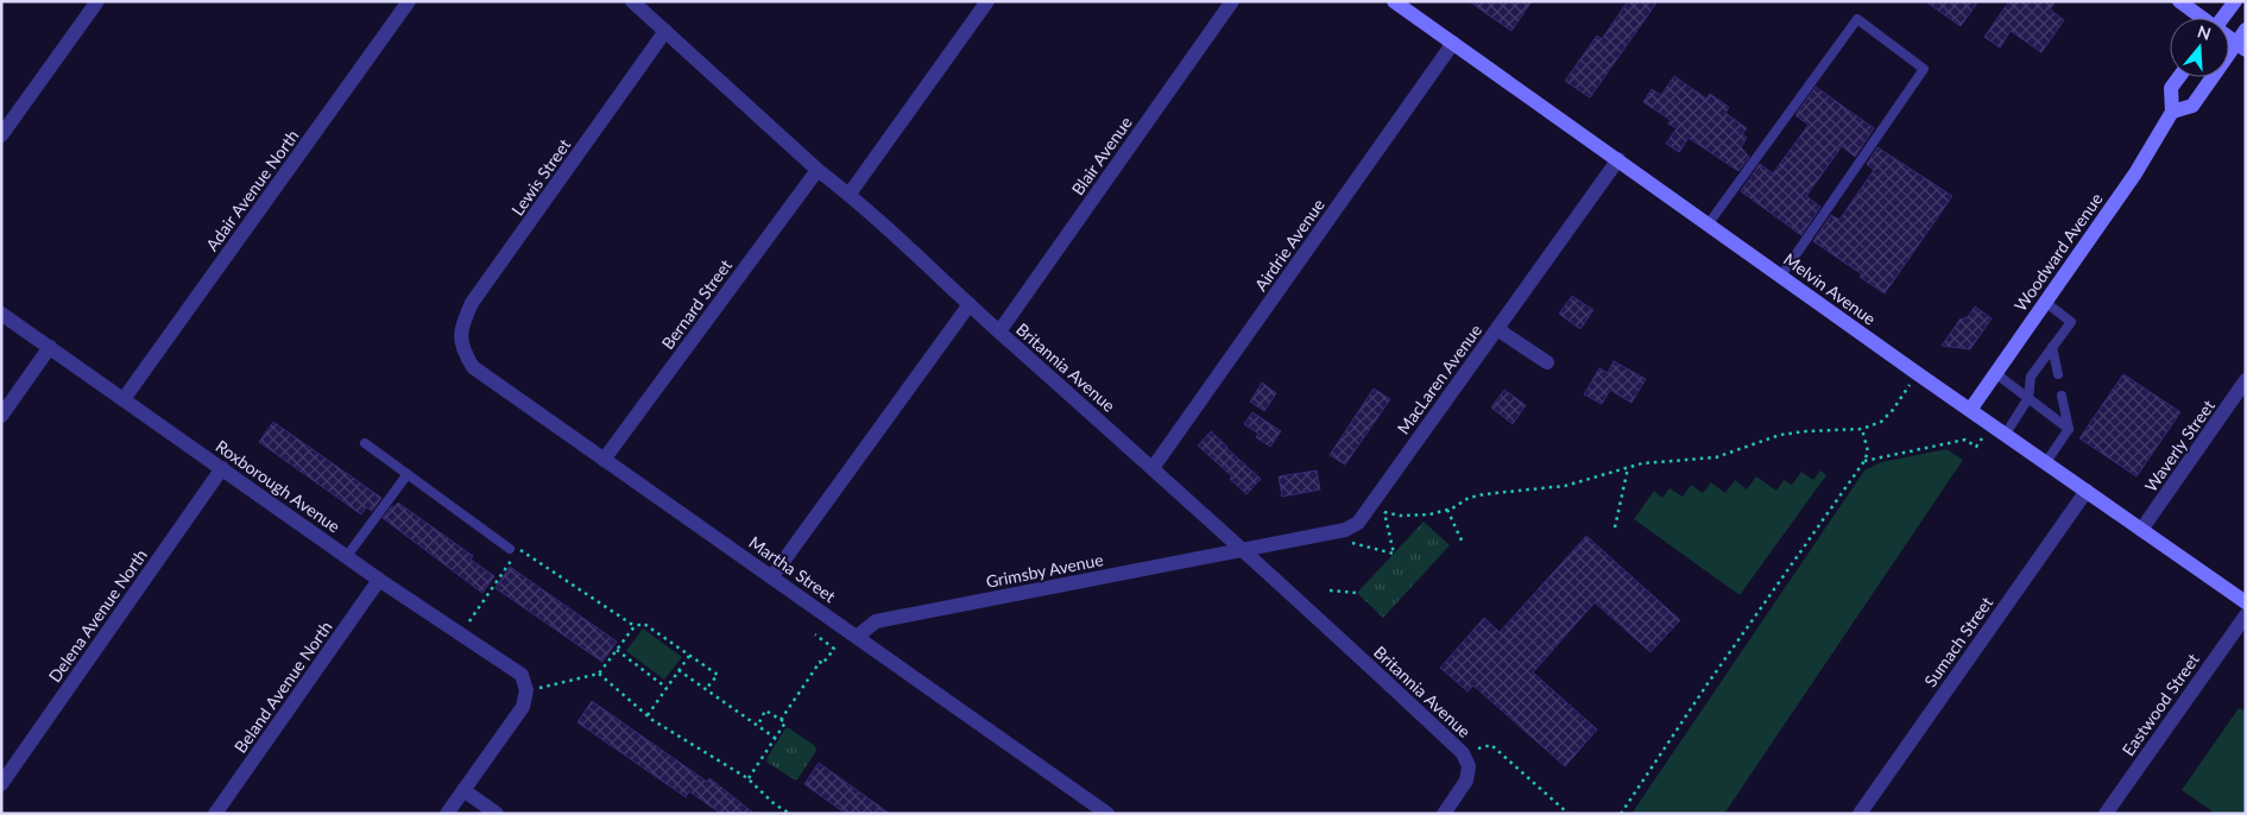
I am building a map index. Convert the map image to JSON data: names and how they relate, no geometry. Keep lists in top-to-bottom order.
{
  "streets": {
    "street": [
      "Blair Avenue",
      "Lewis Street",
      "Adair Avenue North",
      "Airdrie Avenue",
      "Woodward Avenue",
      "Melvin Avenue",
      "Bernard Street",
      "Britannia Avenue",
      "MacLaren Avenue",
      "Waverly Street",
      "Roxborough Avenue",
      "Martha Street",
      "Grimsby Avenue",
      "Delena Avenue North",
      "Sumach Street",
      "Beland Avenue North",
      "Eastwood Street"
    ]
  },
  "crossings": [
    ["Blair Avenue", "Britannia Avenue"],
    ["Lewis Street", "Britannia Avenue"],
    ["Lewis Street", "Martha Street"],
    ["Adair Avenue North", "Roxborough Avenue"],
    ["Airdrie Avenue", "Melvin Avenue"],
    ["Airdrie Avenue", "Britannia Avenue"],
    ["Woodward Avenue", "Melvin Avenue"],
    ["Melvin Avenue", "MacLaren Avenue"],
    ["Melvin Avenue", "Waverly Street"],
    ["Melvin Avenue", "Sumach Street"],
    ["Bernard Street", "Britannia Avenue"],
    ["Bernard Street", "Martha Street"],
    ["Britannia Avenue", "MacLaren Avenue"],
    ["Britannia Avenue", "Grimsby Avenue"],
    ["MacLaren Avenue", "Grimsby Avenue"],
    ["Roxborough Avenue", "Delena Avenue North"],
    ["Roxborough Avenue", "Beland Avenue North"],
    ["Martha Street", "Grimsby Avenue"]
  ],
  "north": "top"
}
